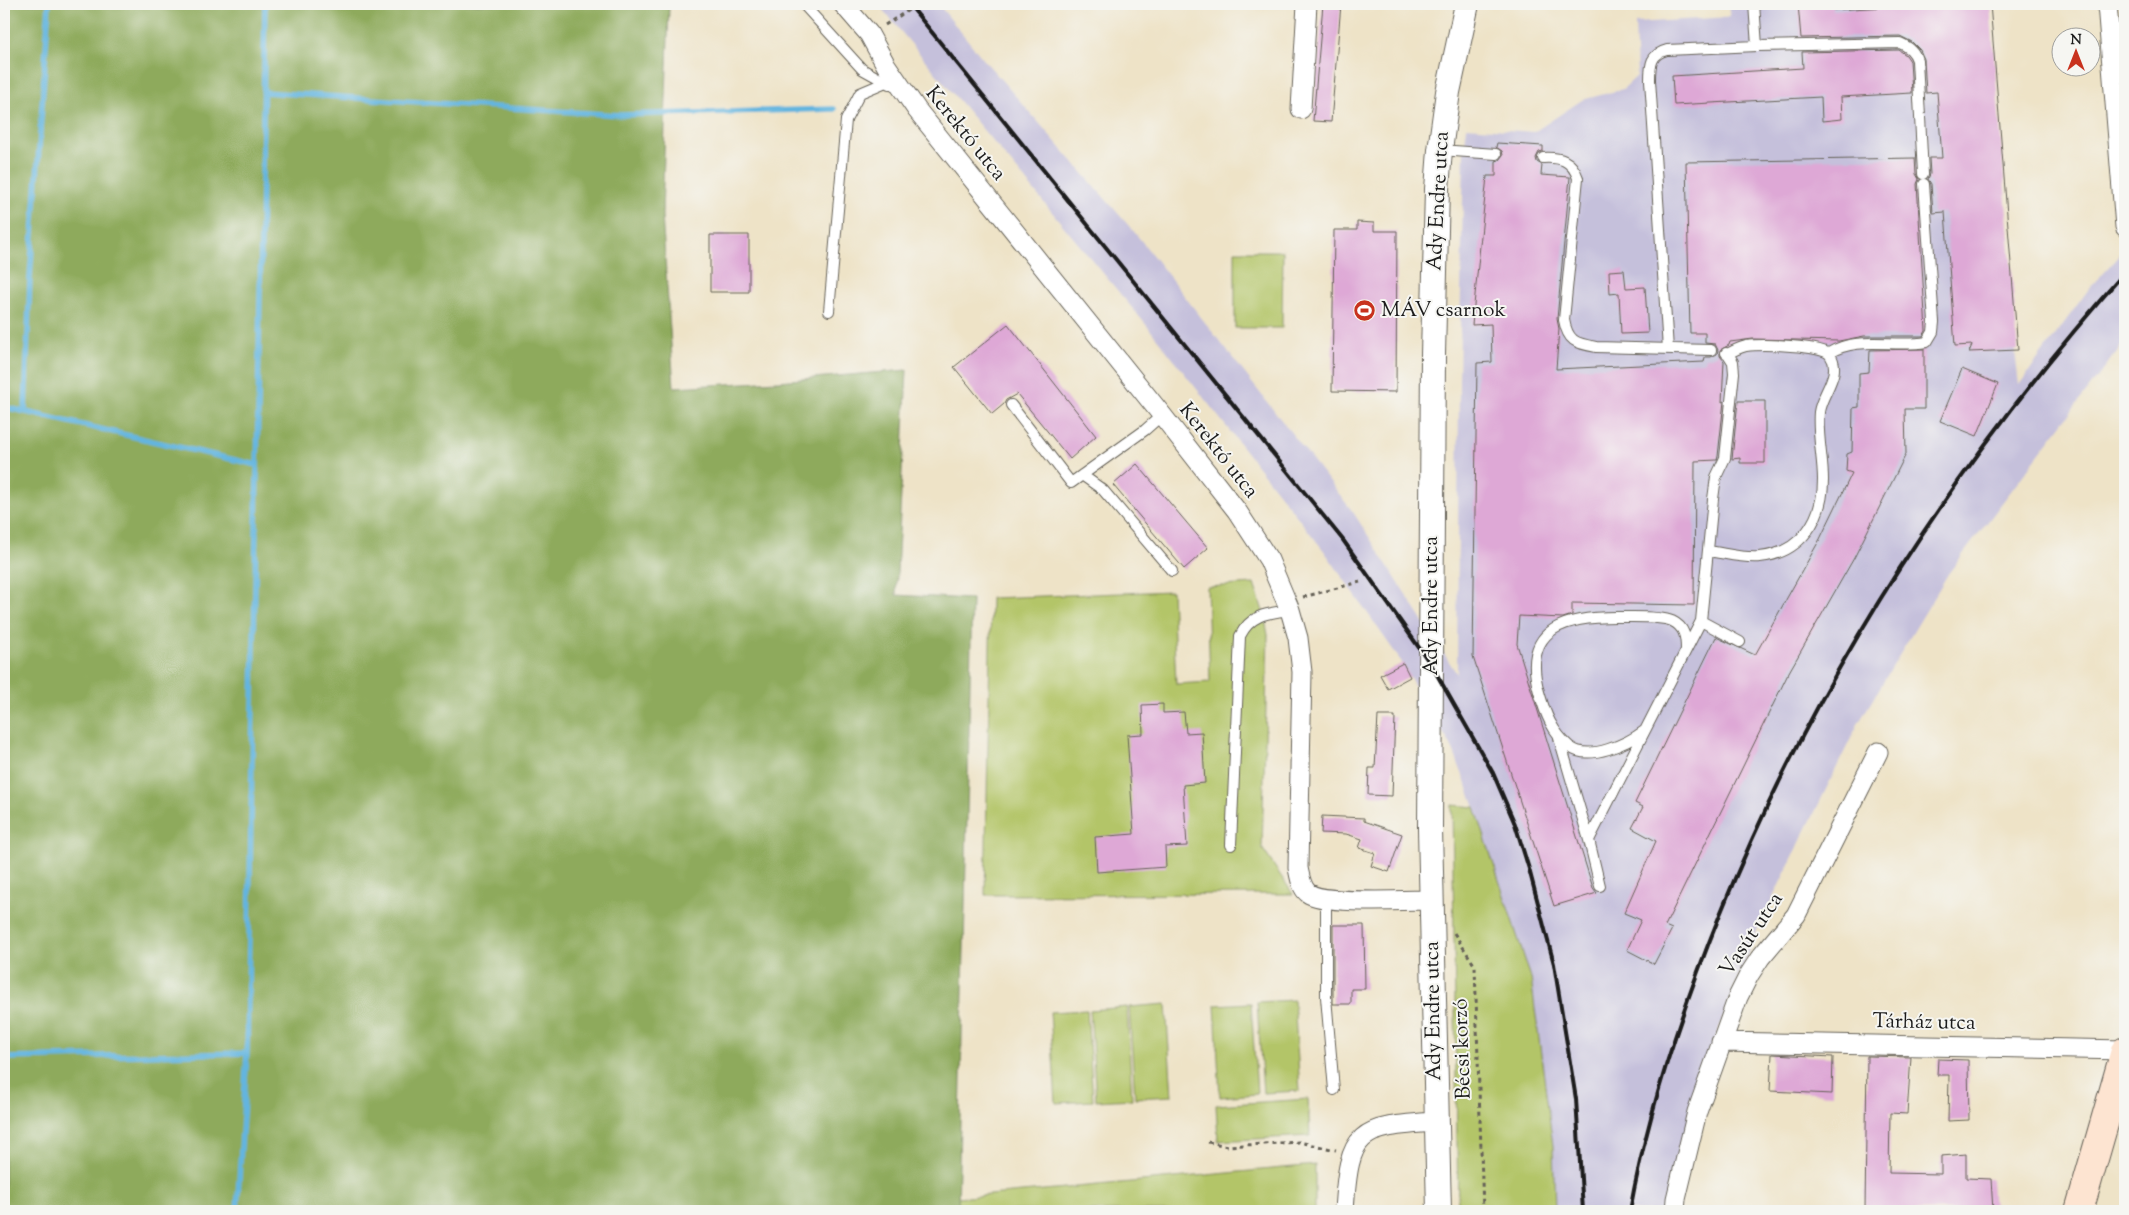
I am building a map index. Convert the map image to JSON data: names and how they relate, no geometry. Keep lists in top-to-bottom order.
{
  "streets": {
    "street": [
      "Kerektó utca",
      "Ady Endre utca",
      "Vasút utca",
      "Tárház utca"
    ],
    "path": ["Bécsi korzó"]
  },
  "crossings": [
    ["Kerektó utca", "Ady Endre utca"],
    ["Vasút utca", "Tárház utca"]
  ],
  "places": {
    "sports": ["MÁV csarnok"]
  },
  "north": "top"
}
